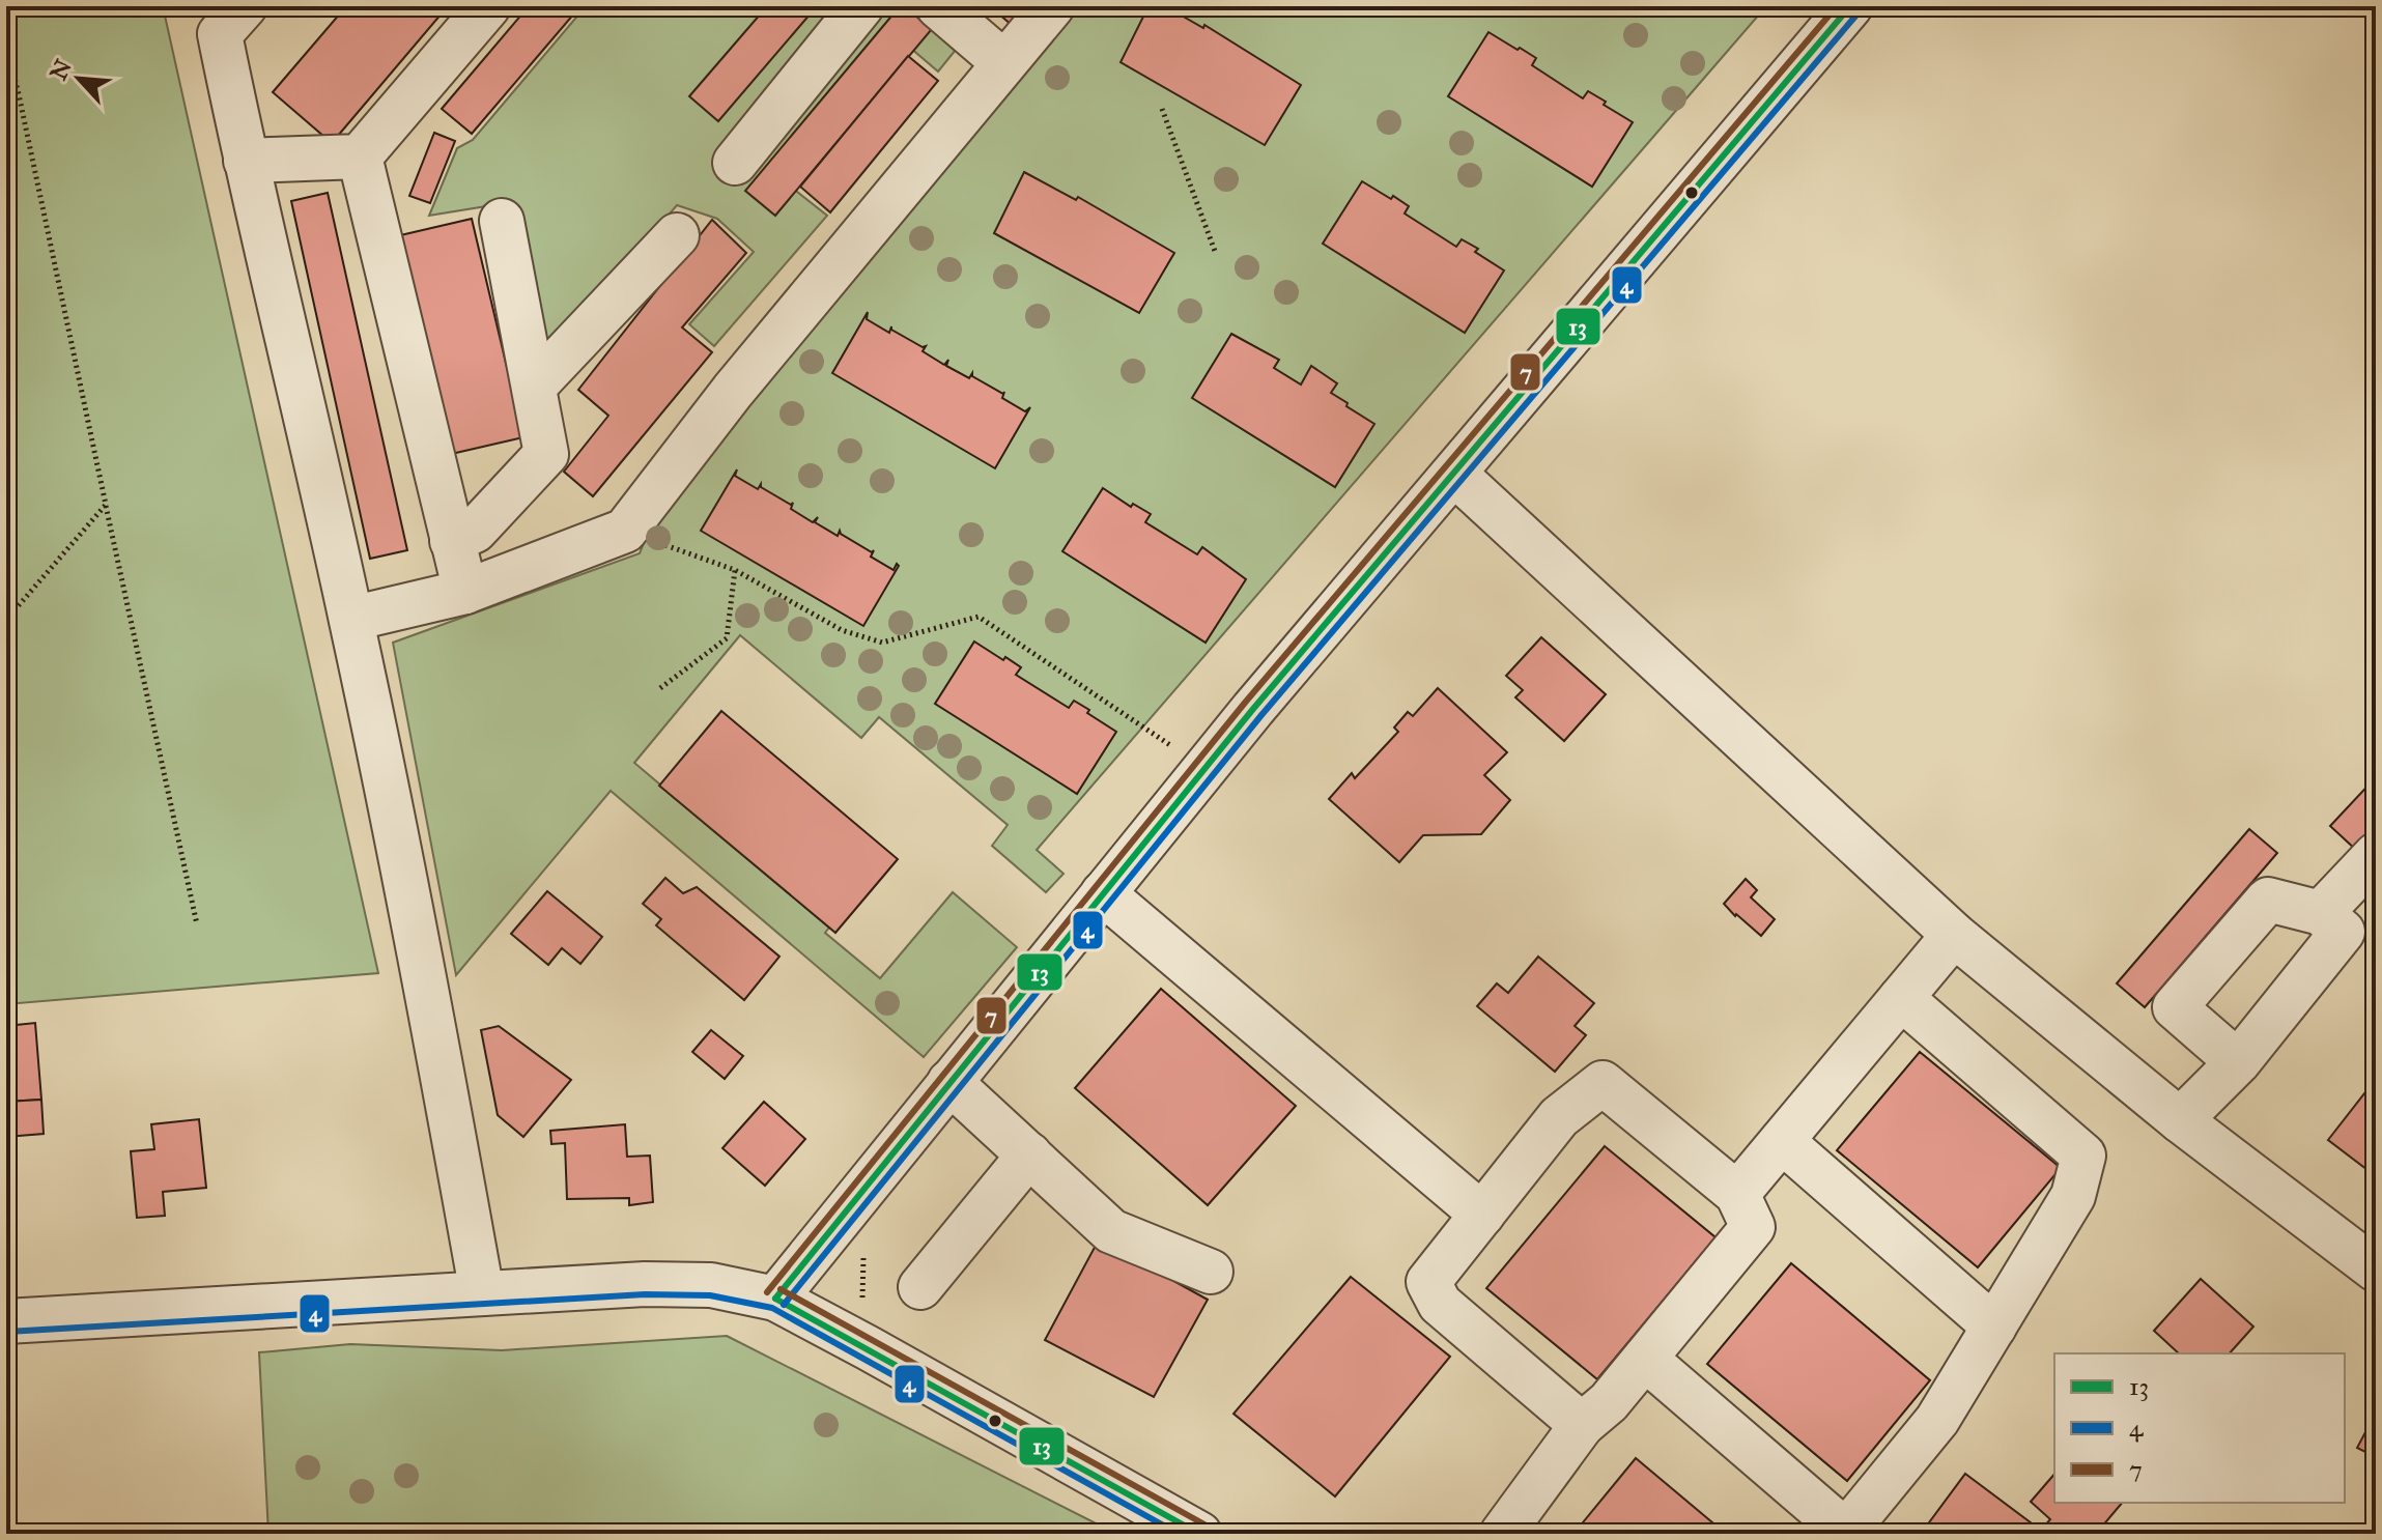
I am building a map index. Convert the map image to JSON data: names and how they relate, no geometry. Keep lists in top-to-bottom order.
{
  "lines": ["transit line 13", "transit line 7", "transit line 4"],
  "legend": ["13", "4", "7"],
  "north": "top left"
}
